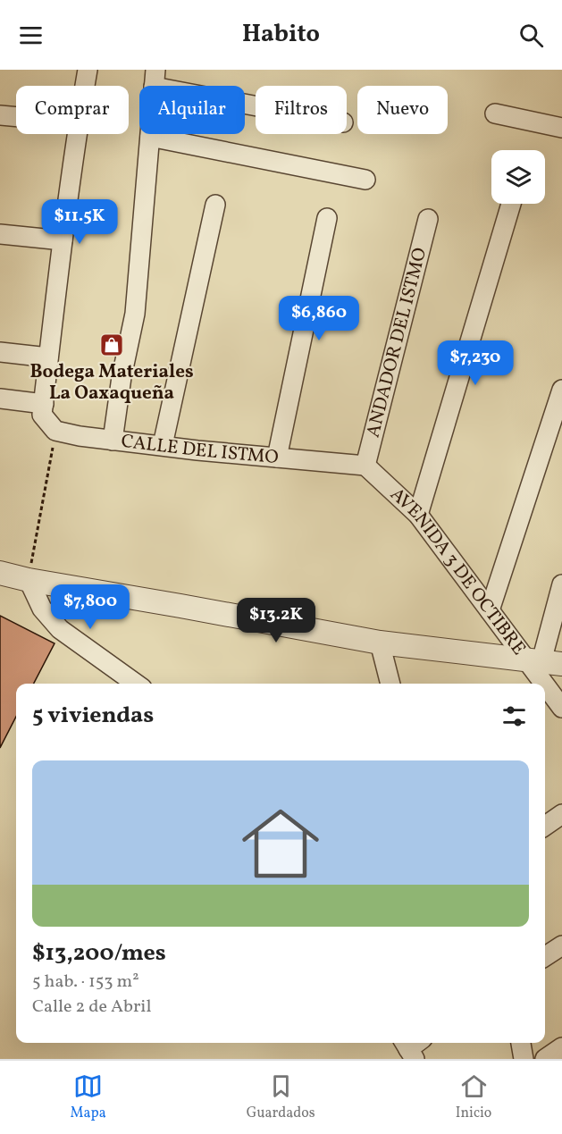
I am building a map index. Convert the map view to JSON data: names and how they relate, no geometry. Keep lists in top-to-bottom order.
{
  "streets": {
    "street": ["ANDADOR DEL ISTMO", "CALLE DEL ISTMO", "AVENIDA 3 DE OCTIBRE"]
  },
  "crossings": [
    ["ANDADOR DEL ISTMO", "CALLE DEL ISTMO"],
    ["ANDADOR DEL ISTMO", "AVENIDA 3 DE OCTIBRE"],
    ["CALLE DEL ISTMO", "AVENIDA 3 DE OCTIBRE"]
  ],
  "places": {
    "shop": ["Bodega Materiales La Oaxaqueña"]
  },
  "page": {
    "header": "Habito",
    "chip": [
      "Comprar",
      "Alquilar",
      "Filtros",
      "Nuevo"
    ],
    "price": [
      "$11.5K",
      "$6,860",
      "$7,230",
      "$7,800",
      "$13.2K"
    ],
    "heading": "5 viviendas",
    "list": [
      {
        "name": "$13,200/mes",
        "note": "5 hab. · 153 m² · Calle 2 de Abril"
      }
    ],
    "tabs": ["Mapa", "Guardados", "Inicio"]
  }
}
